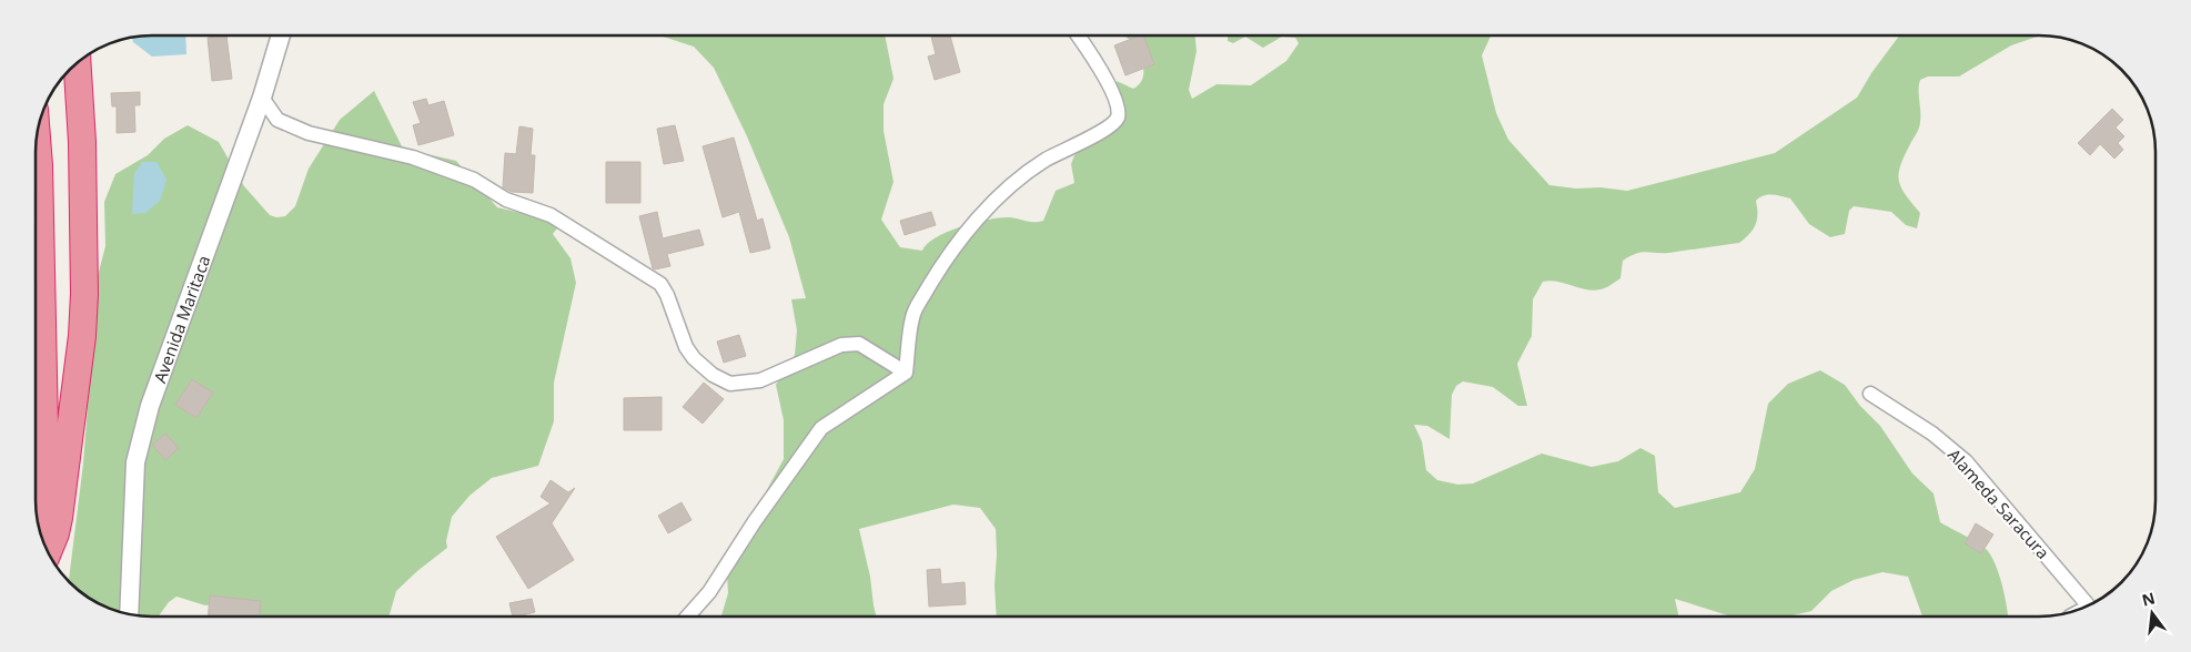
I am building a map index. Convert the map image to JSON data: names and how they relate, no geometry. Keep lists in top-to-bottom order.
{
  "streets": {
    "street": ["Avenida Maritaca", "Alameda Saracura"]
  },
  "north": "top"
}
